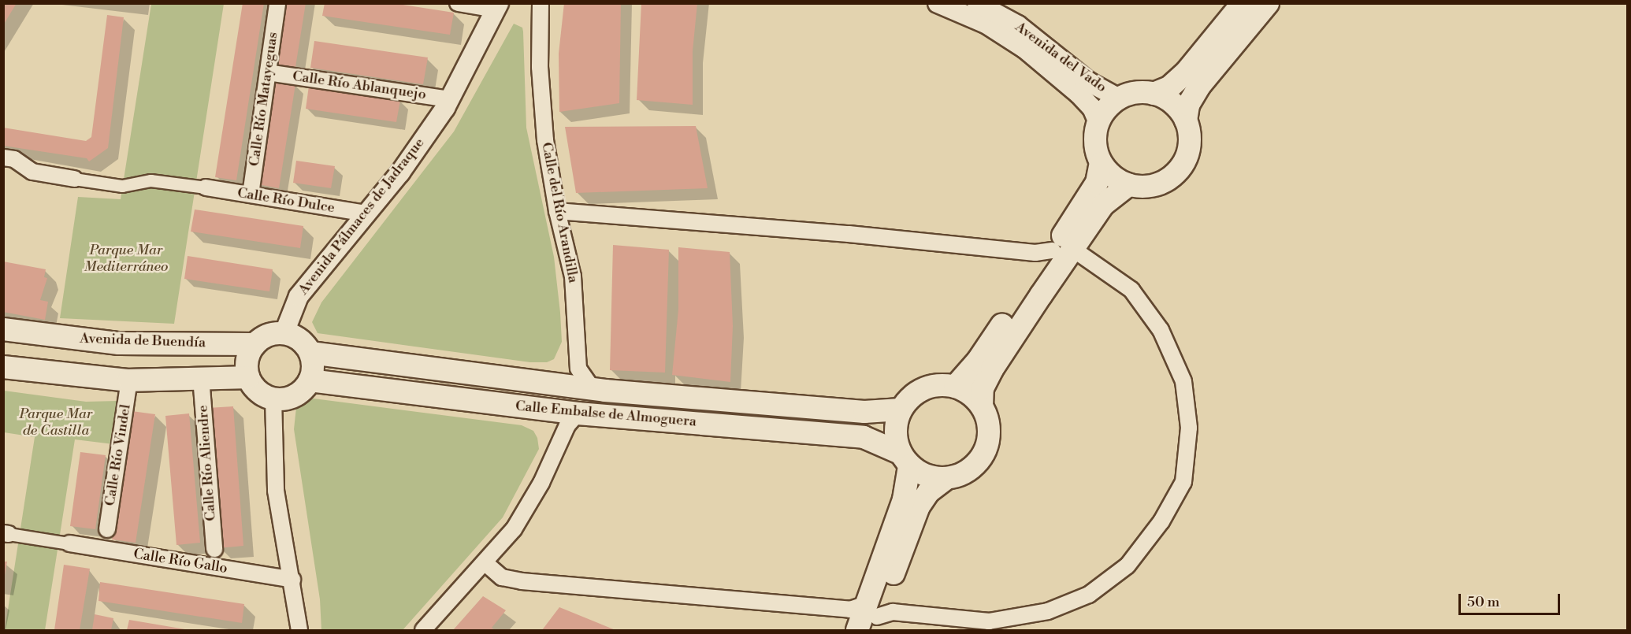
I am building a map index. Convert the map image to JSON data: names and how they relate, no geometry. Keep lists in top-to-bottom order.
{
  "streets": {
    "main road": ["Avenida de Buendía", "Calle Embalse de Almoguera"],
    "street": [
      "Avenida del Vado",
      "Calle Río Ablanquejo",
      "Calle Río Matayeguas",
      "Calle Río Dulce",
      "Calle del Río Arandilla",
      "Avenida Pálmaces de Jadraque",
      "Calle Río Vindel",
      "Calle Río Aliendre",
      "Calle Río Gallo"
    ]
  },
  "crossings": [
    ["Calle Río Ablanquejo", "Calle Río Matayeguas"],
    ["Calle Río Ablanquejo", "Avenida Pálmaces de Jadraque"],
    ["Calle Río Matayeguas", "Calle Río Dulce"],
    ["Calle Río Dulce", "Avenida Pálmaces de Jadraque"],
    ["Calle del Río Arandilla", "Calle Embalse de Almoguera"],
    ["Avenida Pálmaces de Jadraque", "Avenida de Buendía"],
    ["Avenida Pálmaces de Jadraque", "Calle Embalse de Almoguera"],
    ["Avenida de Buendía", "Calle Embalse de Almoguera"]
  ],
  "parks": ["Parque Mar Mediterráneo", "Parque Mar de Castilla"],
  "scale_bar": "50 m"
}
